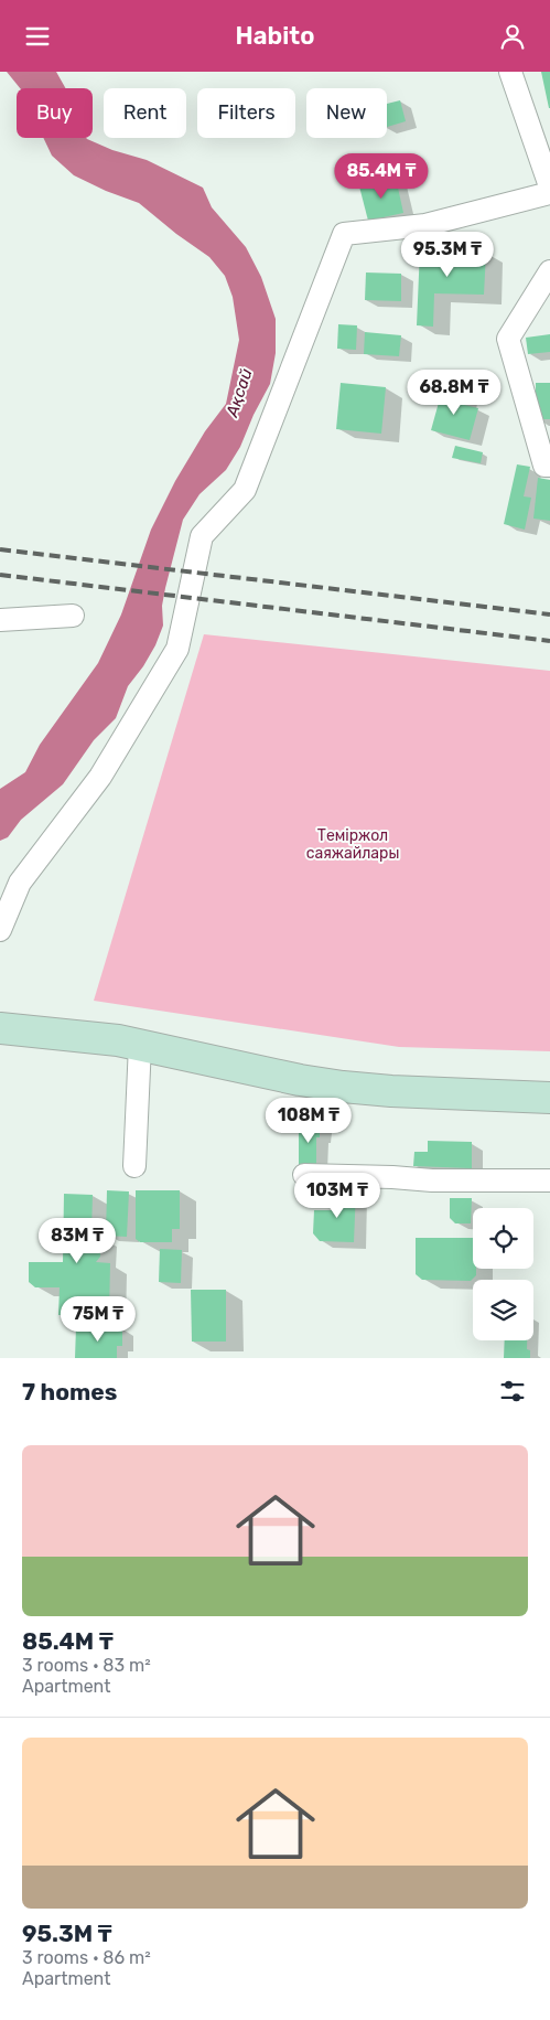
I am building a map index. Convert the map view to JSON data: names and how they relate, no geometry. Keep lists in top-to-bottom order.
{
  "water": ["Ақсай"],
  "parks": ["Теміржол саяжайлары"],
  "page": {
    "header": "Habito",
    "chip": [
      "Buy",
      "Rent",
      "Filters",
      "New"
    ],
    "price": [
      "85.4M ₸",
      "95.3M ₸",
      "68.8M ₸",
      "108M ₸",
      "103M ₸",
      "83M ₸",
      "75M ₸"
    ],
    "heading": "7 homes",
    "list": [
      {
        "name": "85.4M ₸",
        "note": "3 rooms · 83 m² · Apartment"
      },
      {
        "name": "95.3M ₸",
        "note": "3 rooms · 86 m² · Apartment"
      }
    ]
  }
}
